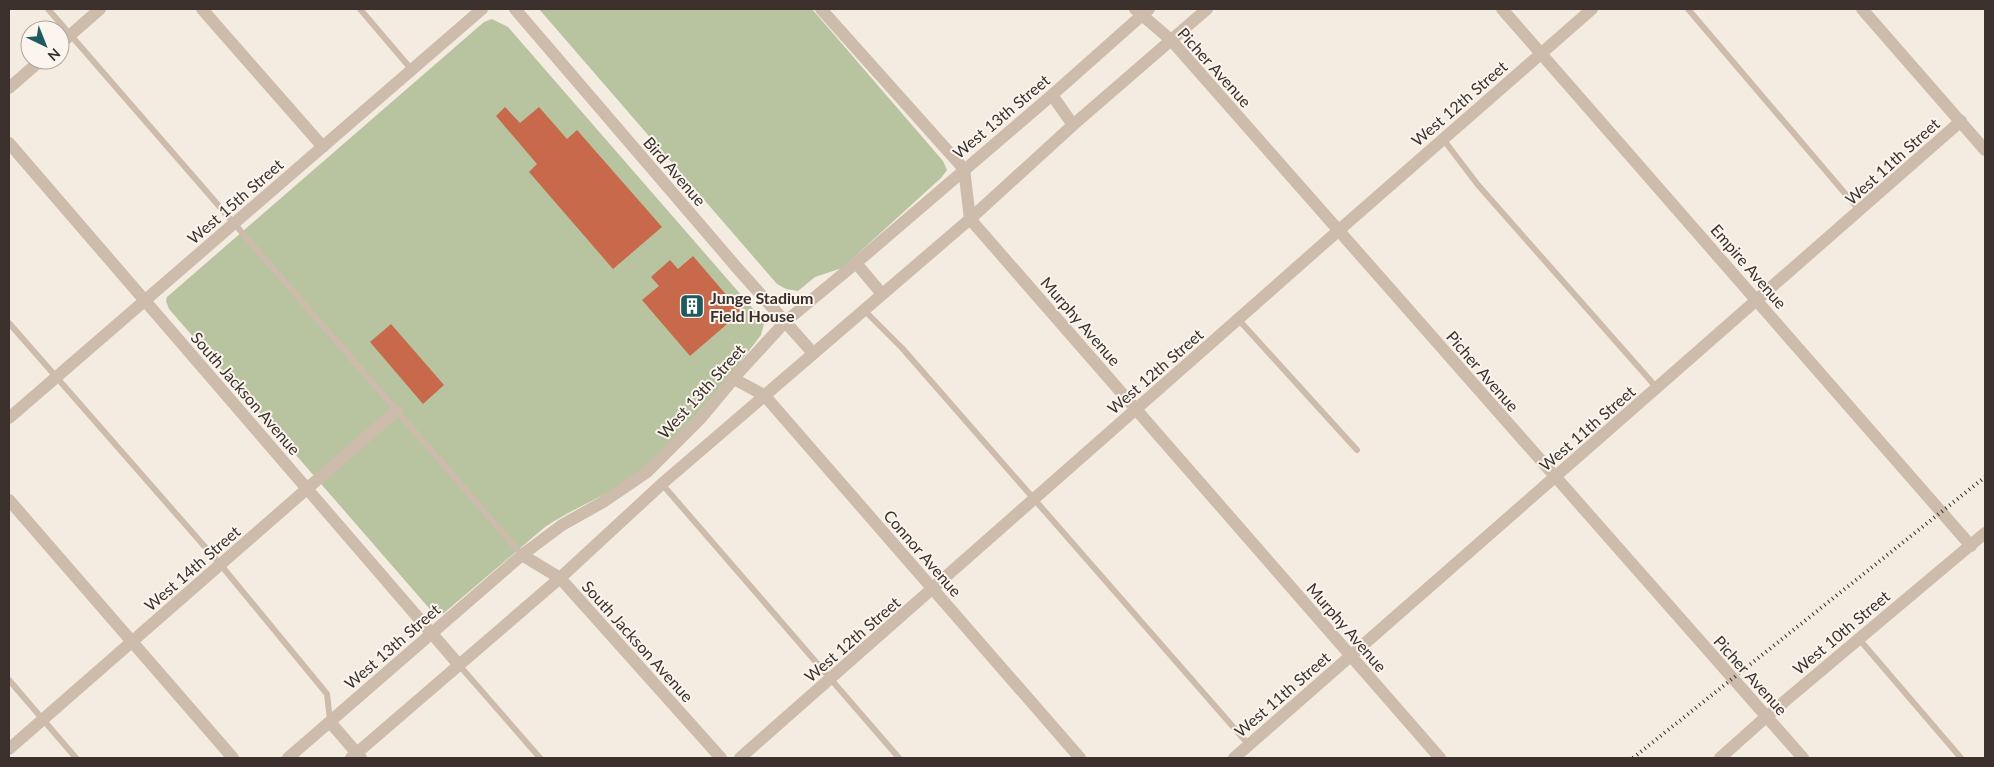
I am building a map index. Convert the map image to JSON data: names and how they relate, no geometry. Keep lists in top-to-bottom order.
{
  "streets": {
    "street": [
      "Picher Avenue",
      "West 12th Street",
      "West 13th Street",
      "West 11th Street",
      "Bird Avenue",
      "West 15th Street",
      "Empire Avenue",
      "Murphy Avenue",
      "South Jackson Avenue",
      "Connor Avenue",
      "West 14th Street",
      "West 10th Street"
    ]
  },
  "crossings": [
    ["Picher Avenue", "West 12th Street"],
    ["Picher Avenue", "West 13th Street"],
    ["Picher Avenue", "West 11th Street"],
    ["Picher Avenue", "West 10th Street"],
    ["West 12th Street", "Empire Avenue"],
    ["West 12th Street", "Murphy Avenue"],
    ["West 12th Street", "Connor Avenue"],
    ["West 13th Street", "Bird Avenue"],
    ["West 13th Street", "South Jackson Avenue"],
    ["West 13th Street", "Connor Avenue"],
    ["West 11th Street", "Empire Avenue"],
    ["West 11th Street", "Murphy Avenue"],
    ["West 15th Street", "South Jackson Avenue"],
    ["Empire Avenue", "West 10th Street"],
    ["South Jackson Avenue", "West 14th Street"]
  ],
  "places": {
    "building": ["Junge Stadium Field House"]
  },
  "north": "bottom right"
}
